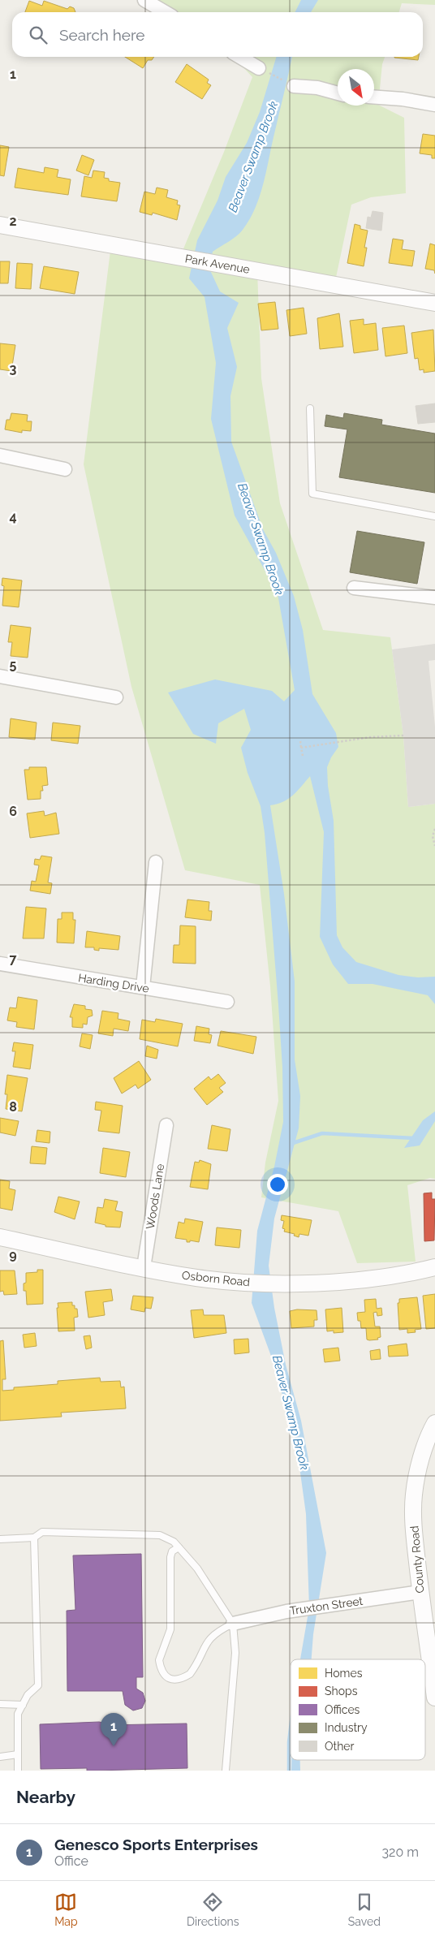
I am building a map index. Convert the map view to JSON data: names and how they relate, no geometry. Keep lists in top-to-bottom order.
{
  "streets": {
    "street": [
      "Park Avenue",
      "Harding Drive",
      "Woods Lane",
      "Osborn Road",
      "County Road",
      "Truxton Street"
    ]
  },
  "crossings": [
    ["Woods Lane", "Osborn Road"],
    ["County Road", "Truxton Street"]
  ],
  "water": ["Beaver Swamp Brook"],
  "legend": [
    "Homes",
    "Shops",
    "Offices",
    "Industry",
    "Other"
  ],
  "north": "bottom right",
  "page": {
    "search": "Search here",
    "pins": "1",
    "heading": "Nearby",
    "list": [
      {
        "mark": "1",
        "name": "Genesco Sports Enterprises",
        "note": "Office",
        "value": "320 m"
      }
    ],
    "nav": ["Map", "Directions", "Saved"]
  },
  "grid": {
    "rows": [
      "1",
      "2",
      "3",
      "4",
      "5",
      "6",
      "7",
      "8",
      "9"
    ]
  }
}
